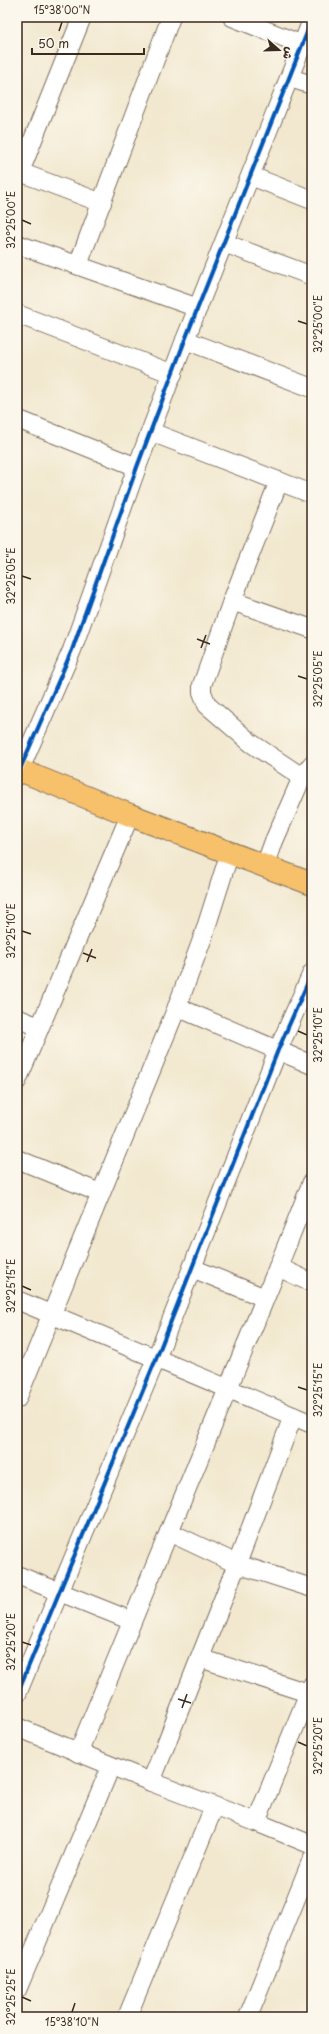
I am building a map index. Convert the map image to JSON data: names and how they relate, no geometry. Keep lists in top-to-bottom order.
{
  "scale_bar": "50 m",
  "north": "right",
  "coordinates": [
    "15°38'00\"N",
    "32°25'00\"E",
    "32°25'05\"E",
    "32°25'10\"E",
    "32°25'15\"E",
    "32°25'20\"E",
    "32°25'25\"E",
    "15°38'10\"N"
  ]
}
